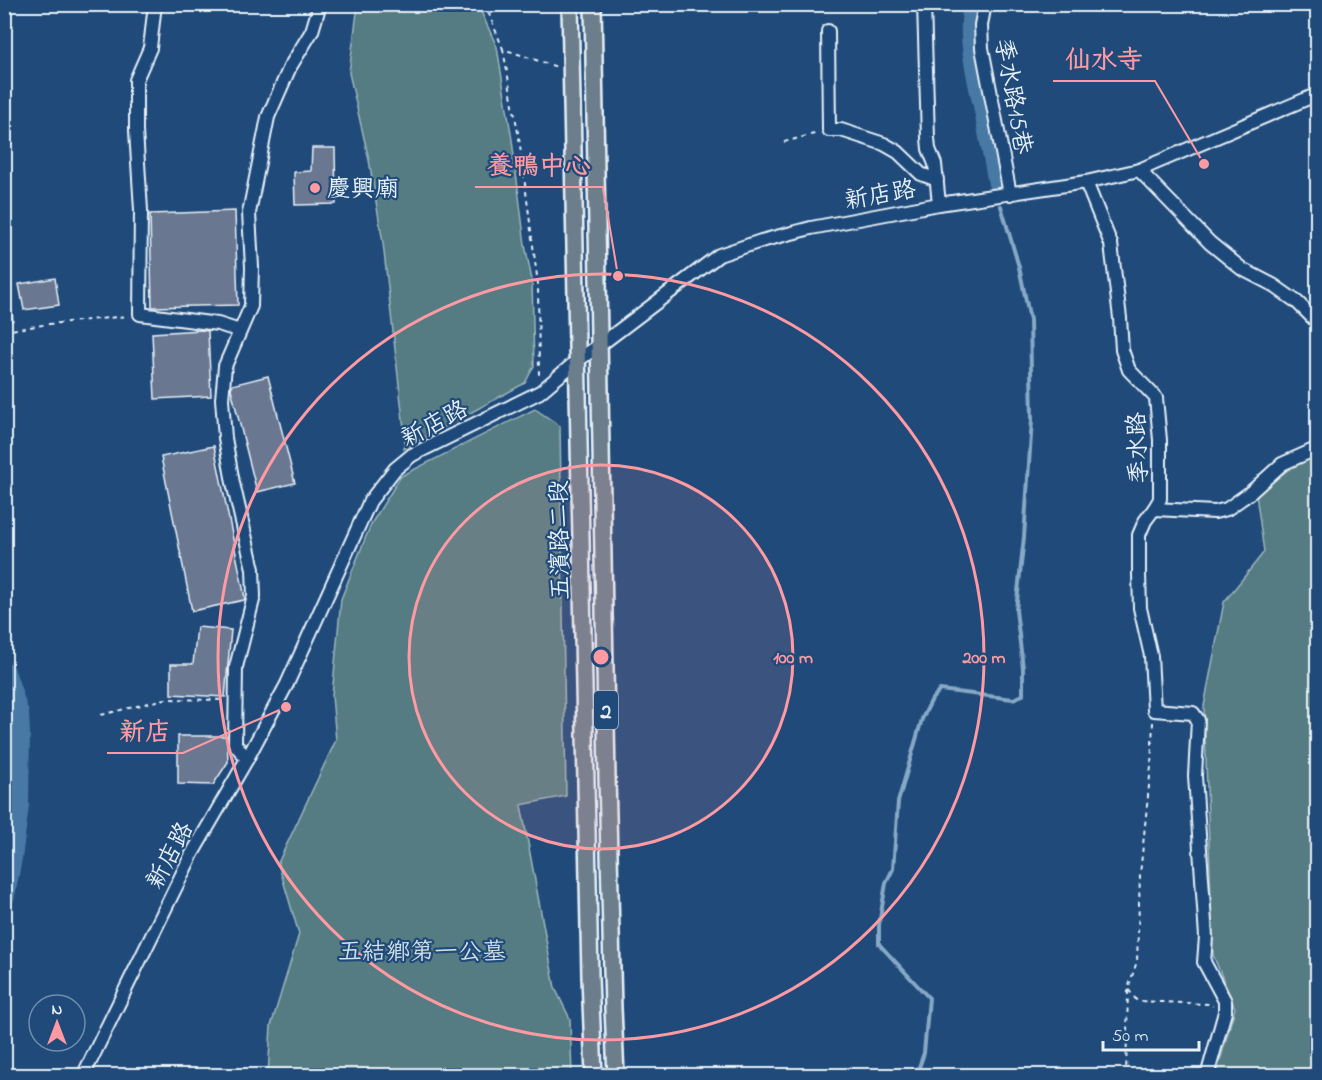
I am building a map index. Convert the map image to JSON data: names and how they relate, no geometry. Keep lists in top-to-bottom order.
{
  "streets": {
    "main road": ["五濱路二段", "2"],
    "street": ["季水路15巷", "新店路", "季水路"]
  },
  "crossings": [
    ["季水路15巷", "新店路"],
    ["新店路", "五濱路二段"]
  ],
  "parks": ["五結鄉第一公墓"],
  "places": [
    "仙水寺",
    "慶興廟",
    "養鴨中心",
    "新店"
  ],
  "scale_bar": "50 m",
  "north": "top",
  "rings": ["100 m", "200 m"]
}
